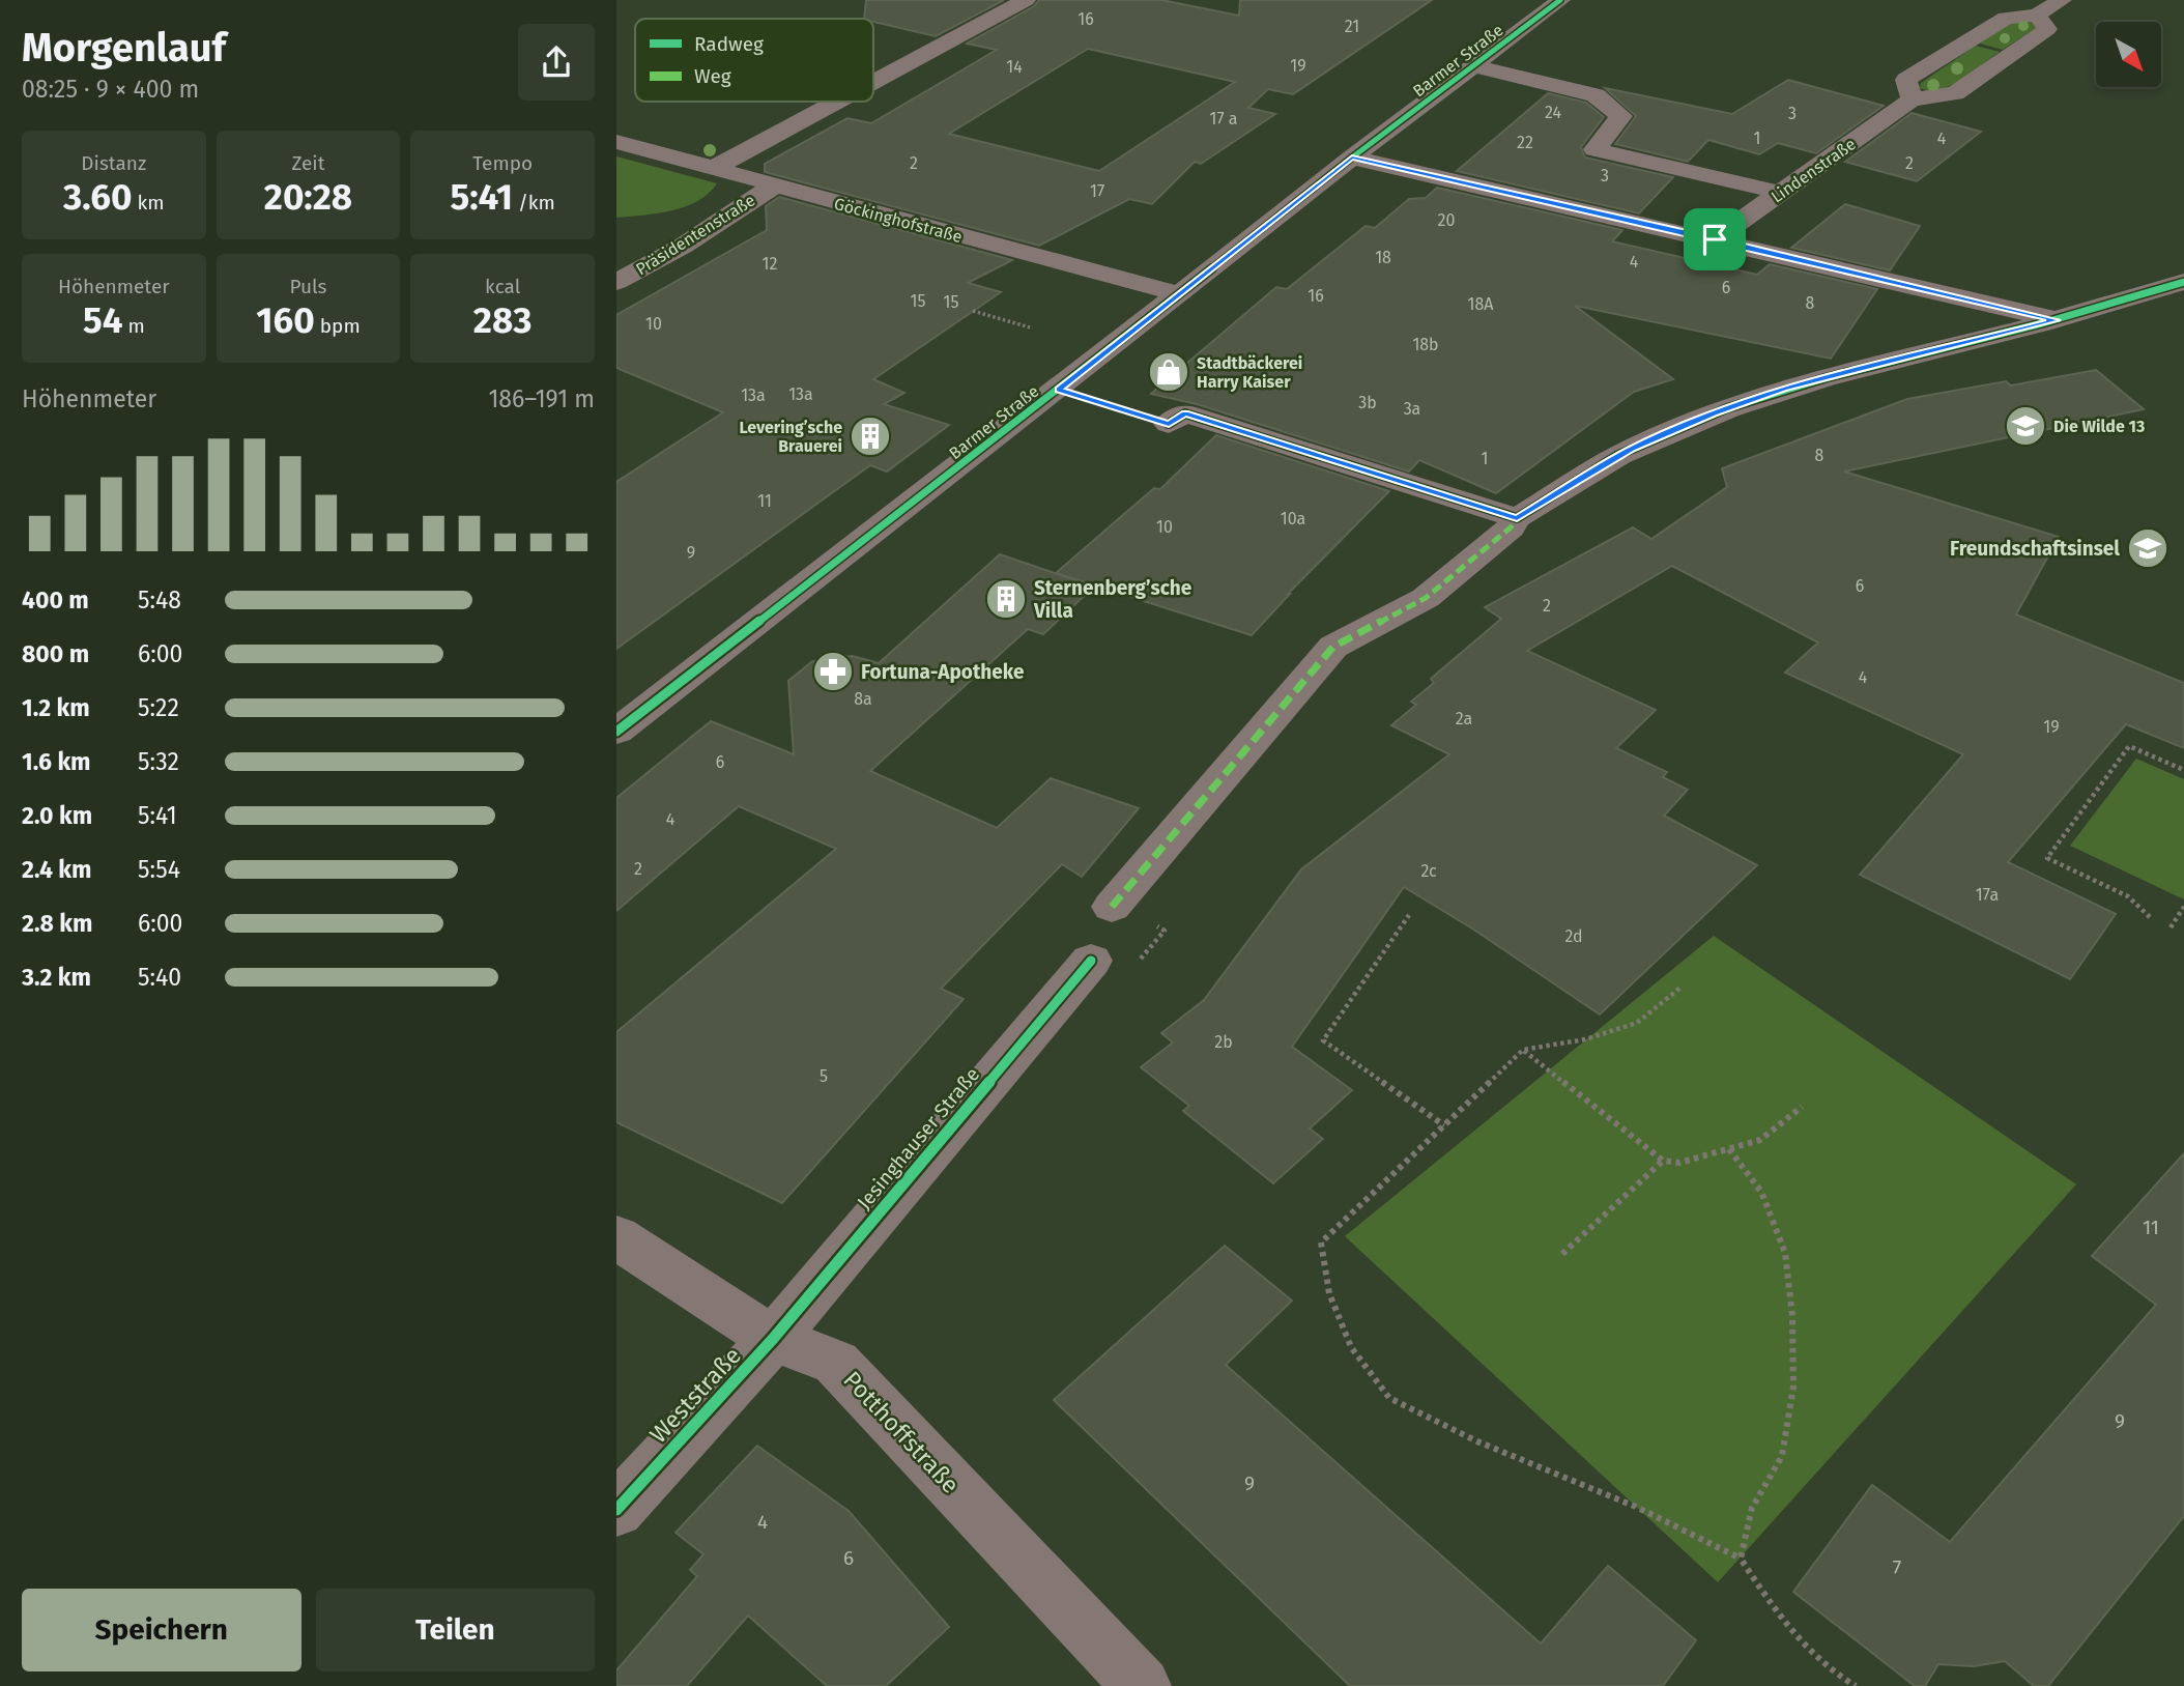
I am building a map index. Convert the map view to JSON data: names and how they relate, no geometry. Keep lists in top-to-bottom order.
{
  "streets": {
    "street": [
      "Barmer Straße",
      "Lindenstraße",
      "Göckinghofstraße",
      "Präsidentenstraße",
      "Jesinghauser Straße",
      "Weststraße",
      "Potthoffstraße"
    ]
  },
  "crossings": [
    ["Barmer Straße", "Göckinghofstraße"],
    ["Göckinghofstraße", "Präsidentenstraße"],
    ["Jesinghauser Straße", "Weststraße"],
    ["Jesinghauser Straße", "Potthoffstraße"],
    ["Weststraße", "Potthoffstraße"]
  ],
  "places": {
    "shop": ["Stadtbäckerei Harry Kaiser"],
    "school or university": ["Die Wilde 13", "Freundschaftsinsel"],
    "building": ["Levering’sche Brauerei", "Sternenberg’sche Villa"],
    "pharmacy": ["Fortuna-Apotheke"]
  },
  "house_numbers": [
    "16",
    "21",
    "19",
    "14",
    "24",
    "3",
    "17 a",
    "1",
    "4",
    "22",
    "2",
    "2",
    "3",
    "17",
    "20",
    "18",
    "4",
    "12",
    "6",
    "16",
    "15",
    "15",
    "8",
    "18A",
    "10",
    "18b",
    "13a",
    "13a",
    "3b",
    "3a",
    "8",
    "1",
    "11",
    "10a",
    "10",
    "9",
    "6",
    "2",
    "4",
    "8a",
    "2a",
    "19",
    "6",
    "4",
    "2",
    "2c",
    "17a",
    "2d",
    "2b",
    "5",
    "11",
    "9",
    "9",
    "4",
    "6",
    "7"
  ],
  "legend": ["Radweg", "Weg"],
  "north": "bottom right",
  "page": {
    "heading": ["Morgenlauf", "08:25 · 9 × 400 m"],
    "stats": [
      ["Distanz", "3.60 km"],
      ["Zeit", "20:28"],
      ["Tempo", "5:41 /km"],
      ["Höhenmeter", "54 m"],
      ["Puls", "160 bpm"],
      ["kcal", "283"]
    ],
    "chart": ["Höhenmeter", "186–191 m"],
    "list": [
      {
        "name": "400 m",
        "note": "5:48"
      },
      {
        "name": "800 m",
        "note": "6:00"
      },
      {
        "name": "1.2 km",
        "note": "5:22"
      },
      {
        "name": "1.6 km",
        "note": "5:32"
      },
      {
        "name": "2.0 km",
        "note": "5:41"
      },
      {
        "name": "2.4 km",
        "note": "5:54"
      },
      {
        "name": "2.8 km",
        "note": "6:00"
      },
      {
        "name": "3.2 km",
        "note": "5:40"
      }
    ],
    "buttons": ["Speichern", "Teilen"]
  }
}
